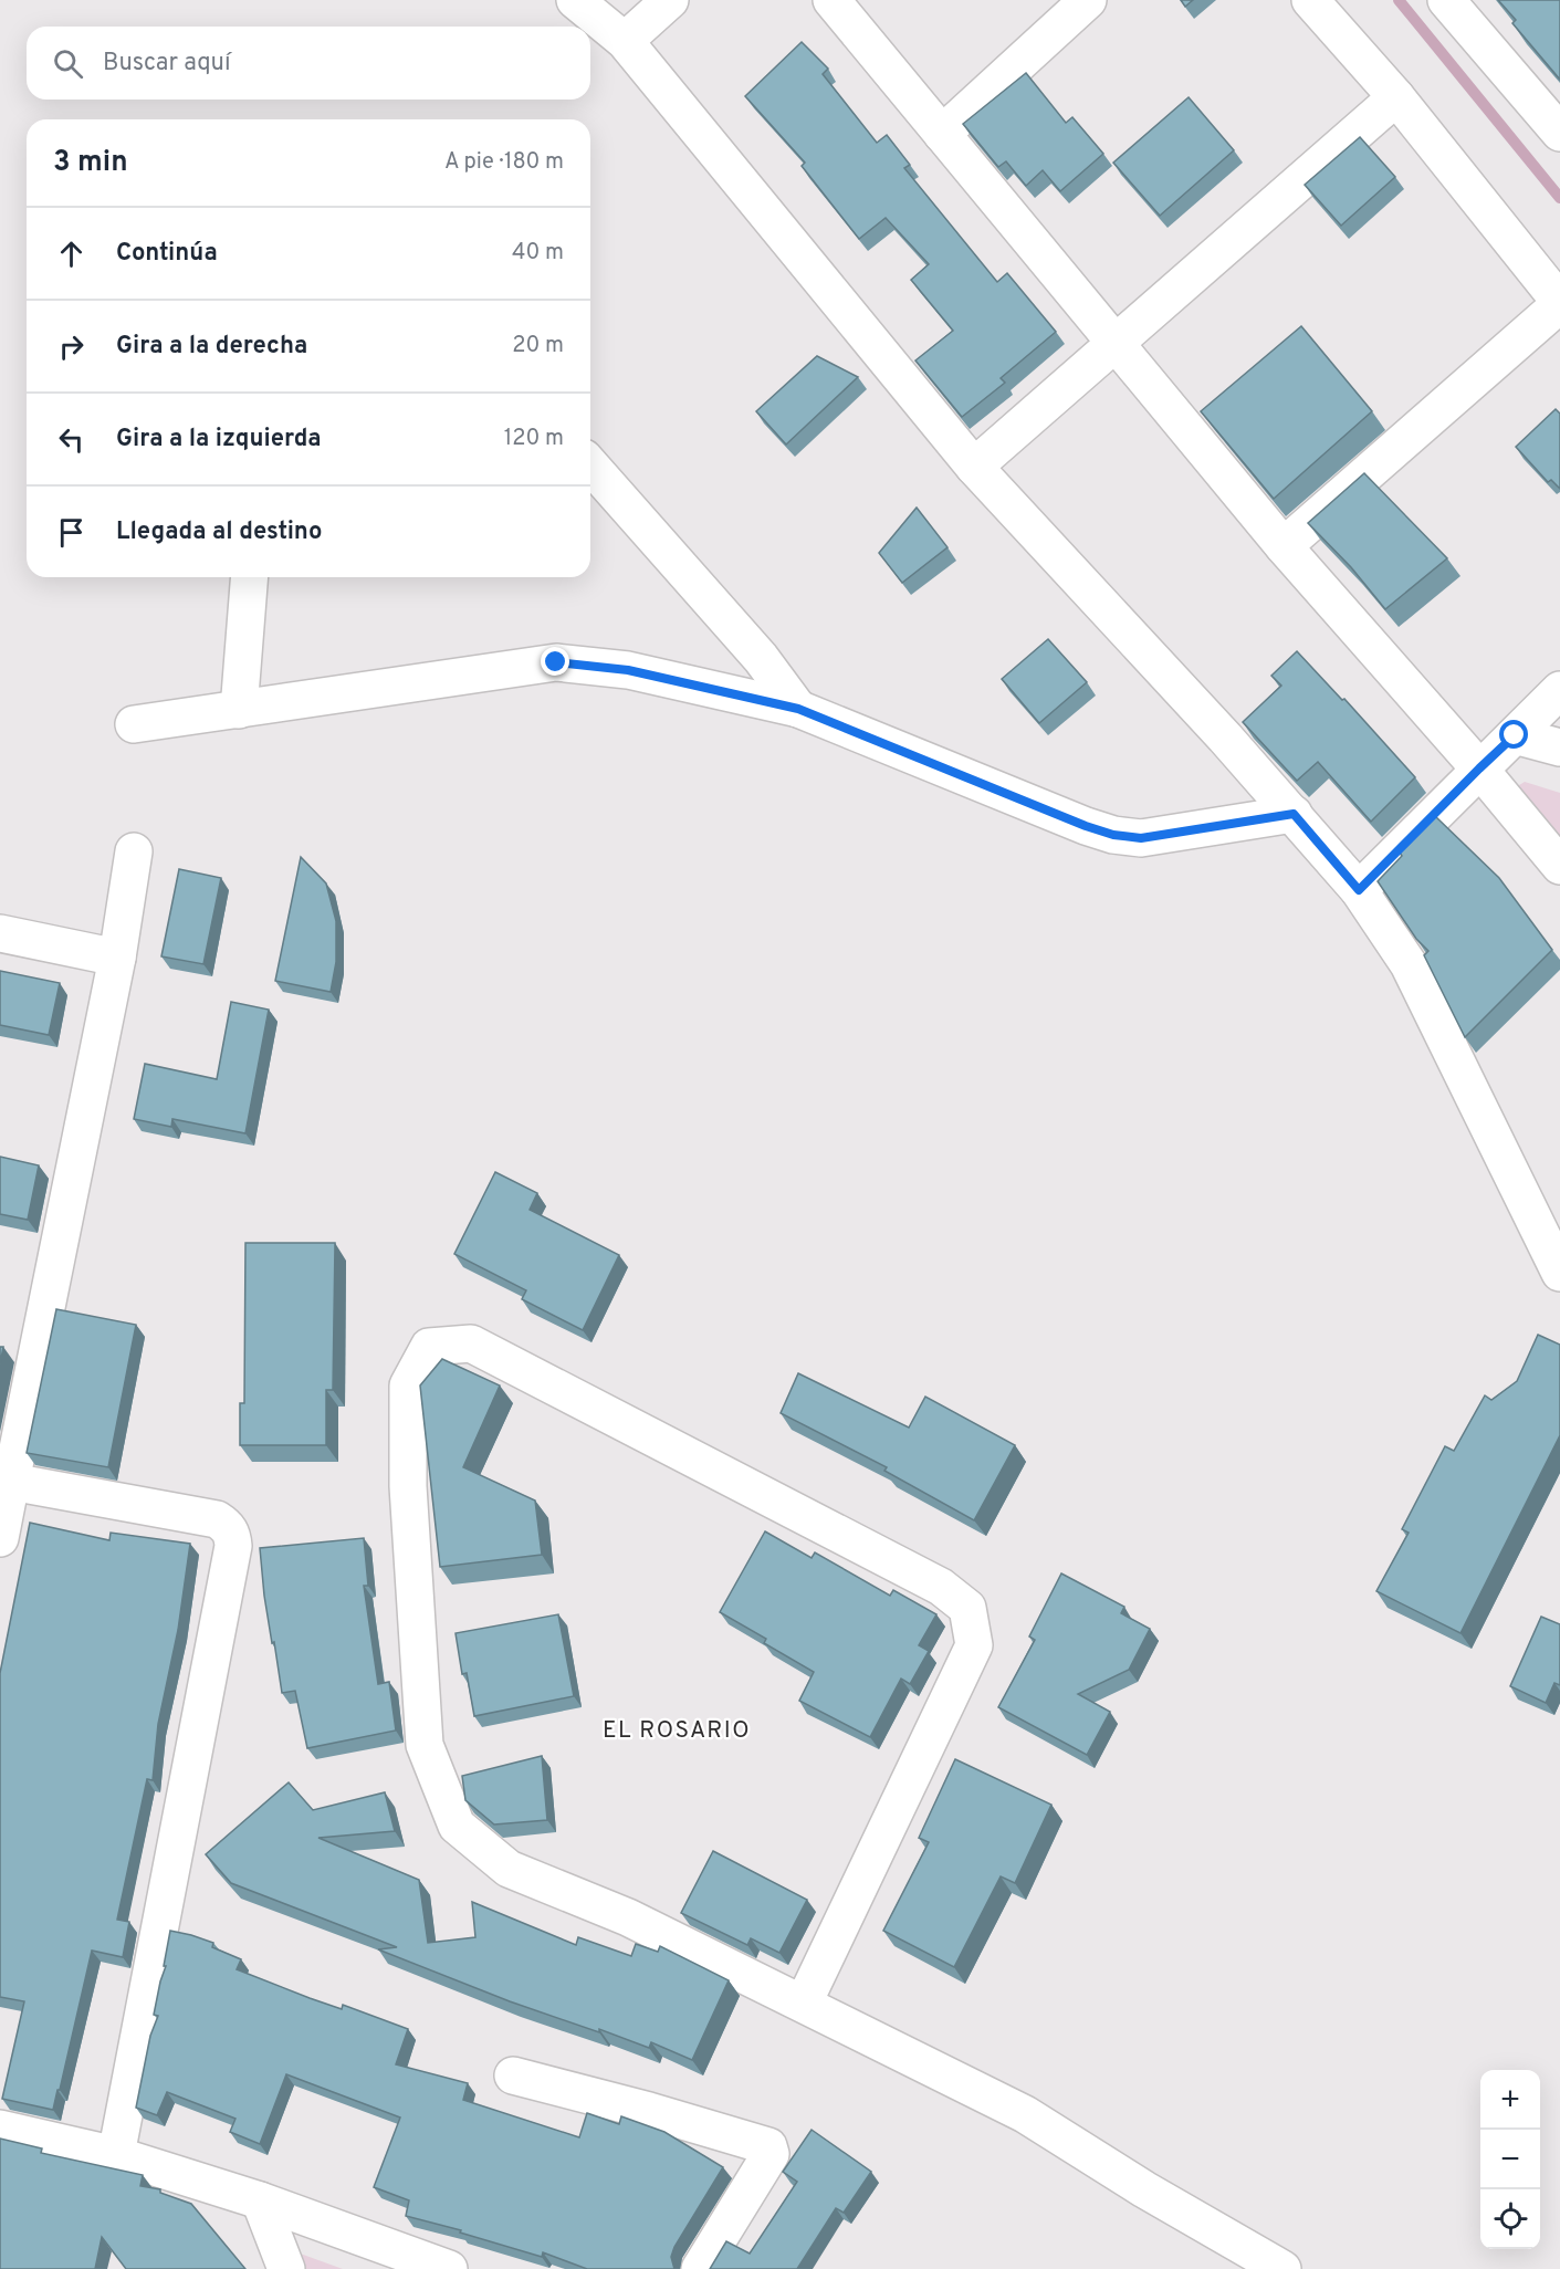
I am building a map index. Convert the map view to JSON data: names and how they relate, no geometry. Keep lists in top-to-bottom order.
{
  "districts": ["EL ROSARIO"],
  "page": {
    "search": "Buscar aquí",
    "heading": ["3 min", "A pie · 180 m"],
    "list": [
      ["Continúa", "40 m"],
      ["Gira a la derecha", "20 m"],
      ["Gira a la izquierda", "120 m"],
      "Llegada al destino"
    ],
    "map_buttons": ["+", "−"]
  }
}
